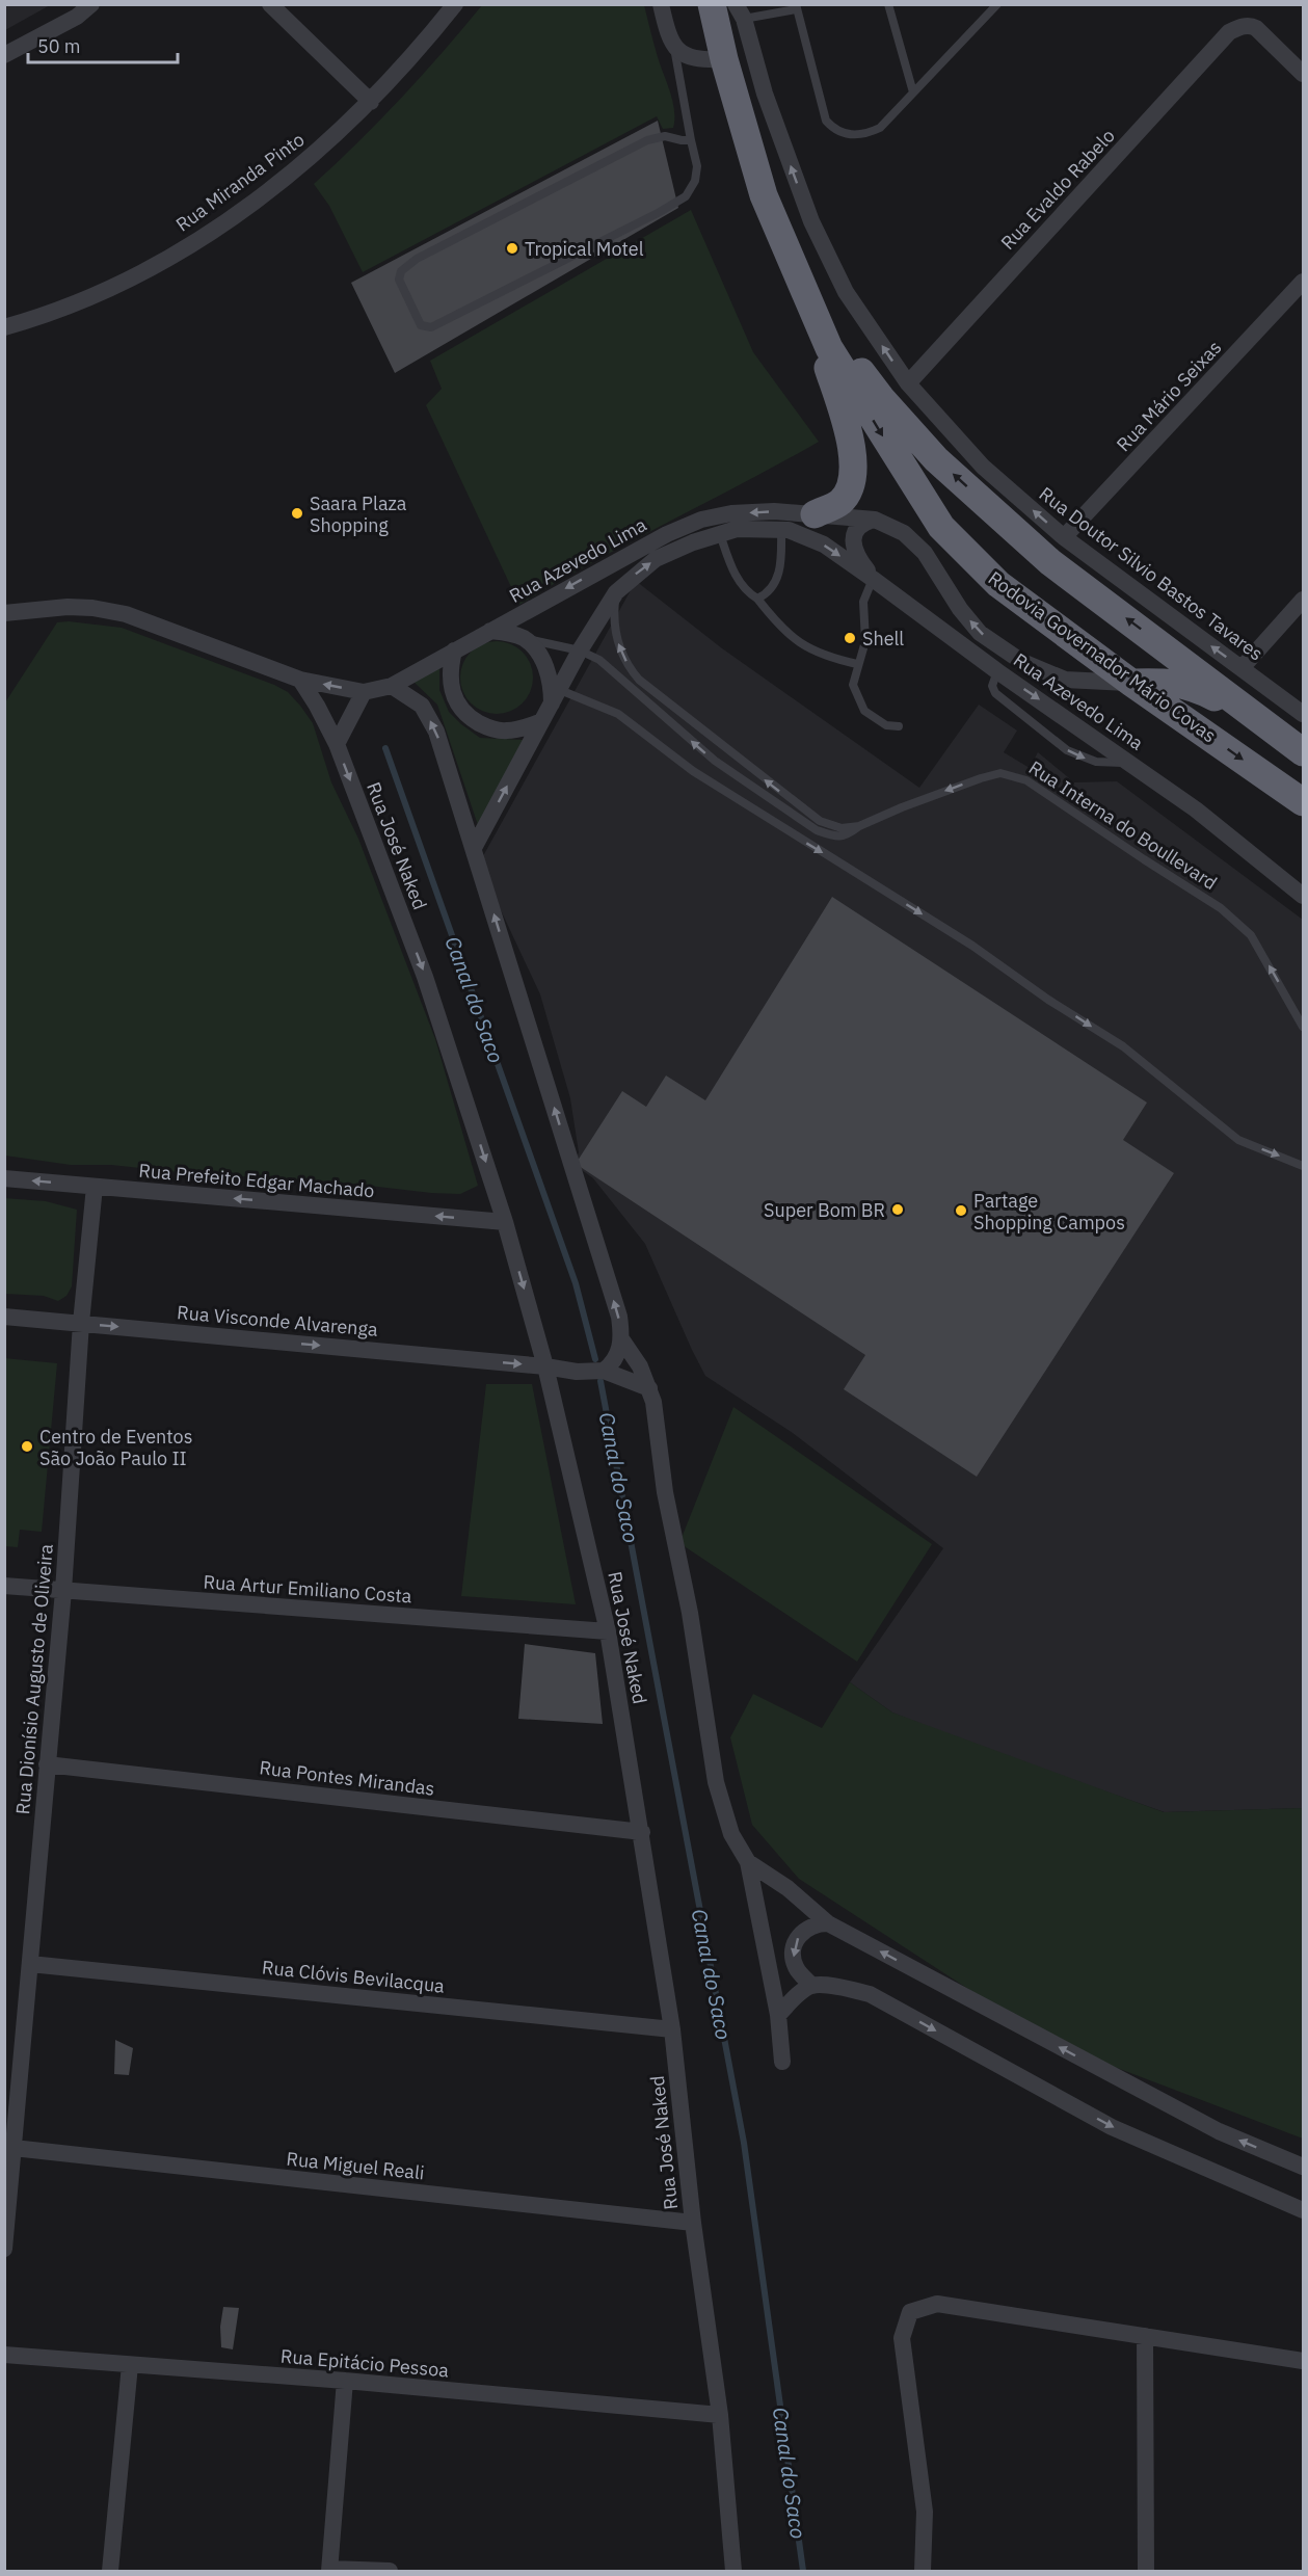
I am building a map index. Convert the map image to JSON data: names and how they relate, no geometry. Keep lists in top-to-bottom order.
{
  "streets": {
    "highway": ["Rodovia Governador Mário Covas"],
    "street": [
      "Rua Miranda Pinto",
      "Rua Evaldo Rabelo",
      "Rua Mário Seixas",
      "Rua Azevedo Lima",
      "Rua Doutor Silvio Bastos Tavares",
      "Rua José Naked",
      "Rua Prefeito Edgar Machado",
      "Rua Visconde Alvarenga",
      "Rua Artur Emiliano Costa",
      "Rua Dionísio Augusto de Oliveira",
      "Rua Pontes Mirandas",
      "Rua Clóvis Bevilacqua",
      "Rua Miguel Reali",
      "Rua Epitácio Pessoa"
    ],
    "lane": ["Rua Interna do Boullevard"]
  },
  "crossings": [
    ["Rua Evaldo Rabelo", "Rua Doutor Silvio Bastos Tavares"],
    ["Rua Mário Seixas", "Rua Doutor Silvio Bastos Tavares"],
    ["Rua Azevedo Lima", "Rodovia Governador Mário Covas"],
    ["Rua Azevedo Lima", "Rua Interna do Boullevard"],
    ["Rua Azevedo Lima", "Rua José Naked"],
    ["Rua José Naked", "Rua Prefeito Edgar Machado"],
    ["Rua José Naked", "Rua Visconde Alvarenga"],
    ["Rua José Naked", "Rua Artur Emiliano Costa"],
    ["Rua José Naked", "Rua Pontes Mirandas"],
    ["Rua José Naked", "Rua Clóvis Bevilacqua"],
    ["Rua José Naked", "Rua Miguel Reali"],
    ["Rua José Naked", "Rua Epitácio Pessoa"],
    ["Rua Prefeito Edgar Machado", "Rua Dionísio Augusto de Oliveira"],
    ["Rua Visconde Alvarenga", "Rua Dionísio Augusto de Oliveira"],
    ["Rua Artur Emiliano Costa", "Rua Dionísio Augusto de Oliveira"],
    ["Rua Dionísio Augusto de Oliveira", "Rua Pontes Mirandas"],
    ["Rua Dionísio Augusto de Oliveira", "Rua Clóvis Bevilacqua"],
    ["Rua Dionísio Augusto de Oliveira", "Rua Miguel Reali"]
  ],
  "one_way": ["Rua Doutor Silvio Bastos Tavares", "Rua Prefeito Edgar Machado", "Rua Visconde Alvarenga"],
  "water": ["Canal do Saco"],
  "places": [
    "Tropical Motel",
    "Saara Plaza Shopping",
    "Shell",
    "Super Bom BR",
    "Partage Shopping Campos",
    "Centro de Eventos São João Paulo II"
  ],
  "scale_bar": "50 m"
}
